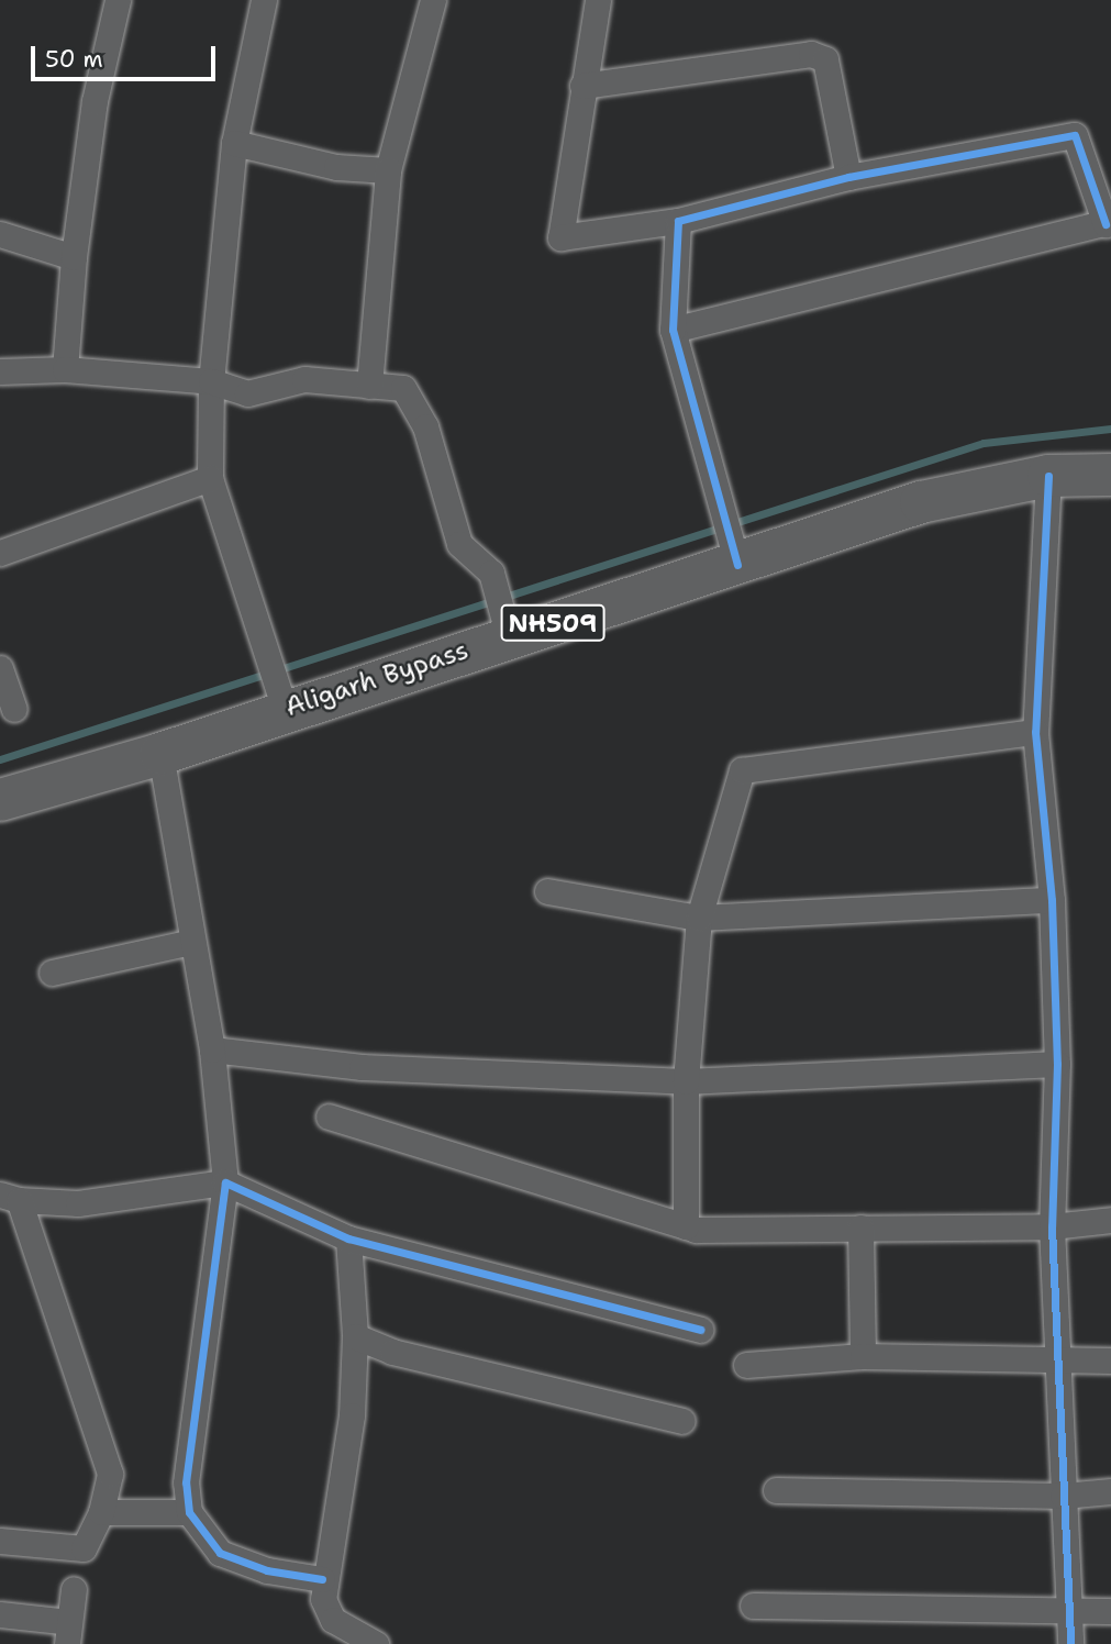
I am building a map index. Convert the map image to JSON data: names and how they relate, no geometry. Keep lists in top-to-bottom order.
{
  "streets": {
    "highway": ["NH509", "Aligarh Bypass"]
  },
  "scale_bar": "50 m"
}
